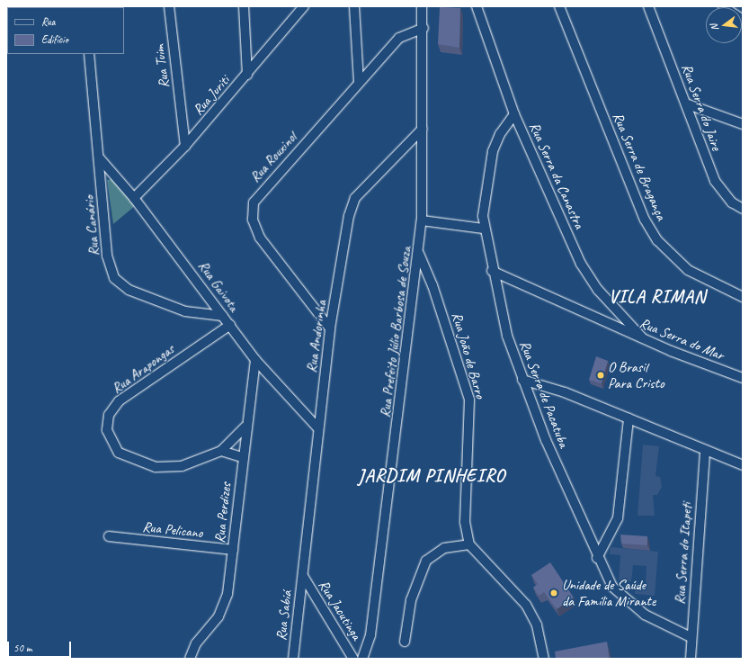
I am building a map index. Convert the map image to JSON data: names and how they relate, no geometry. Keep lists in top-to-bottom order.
{
  "streets": {
    "street": [
      "Rua Tuim",
      "Rua Juriti",
      "Rua Serra do Jaire",
      "Rua Rouxinol",
      "Rua Serra de Bragança",
      "Rua Serra da Canastra",
      "Rua Canário",
      "Rua Gaivota",
      "Rua Prefeito Júlio Barbosa de Souza",
      "Rua Andorinha",
      "Rua Serra do Mar",
      "Rua João de Barro",
      "Rua Arapongas",
      "Rua Serra de Pacatuba",
      "Rua Perdizes",
      "Rua Pelicano",
      "Rua Serra do Itapeti",
      "Rua Jacutinga",
      "Rua Sabiá"
    ]
  },
  "crossings": [
    ["Rua Tuim", "Rua Juriti"],
    ["Rua Juriti", "Rua Gaivota"],
    ["Rua Rouxinol", "Rua Prefeito Júlio Barbosa de Souza"],
    ["Rua Rouxinol", "Rua Andorinha"],
    ["Rua Serra da Canastra", "Rua Serra do Mar"],
    ["Rua Serra da Canastra", "Rua Serra de Pacatuba"],
    ["Rua Canário", "Rua Gaivota"],
    ["Rua Gaivota", "Rua Andorinha"],
    ["Rua Gaivota", "Rua Arapongas"],
    ["Rua Gaivota", "Rua Perdizes"],
    ["Rua Prefeito Júlio Barbosa de Souza", "Rua Andorinha"],
    ["Rua Prefeito Júlio Barbosa de Souza", "Rua João de Barro"],
    ["Rua Andorinha", "Rua Jacutinga"],
    ["Rua Andorinha", "Rua Sabiá"],
    ["Rua Serra do Mar", "Rua Serra de Pacatuba"],
    ["Rua Arapongas", "Rua Perdizes"],
    ["Rua Serra de Pacatuba", "Rua Serra do Itapeti"],
    ["Rua Perdizes", "Rua Pelicano"],
    ["Rua Jacutinga", "Rua Sabiá"]
  ],
  "districts": ["VILA RIMAN", "JARDIM PINHEIRO"],
  "places": ["O Brasil Para Cristo", "Unidade de Saúde da Família Mirante"],
  "legend": ["Rua", "Edifício"],
  "scale_bar": "50 m",
  "north": "left"
}
